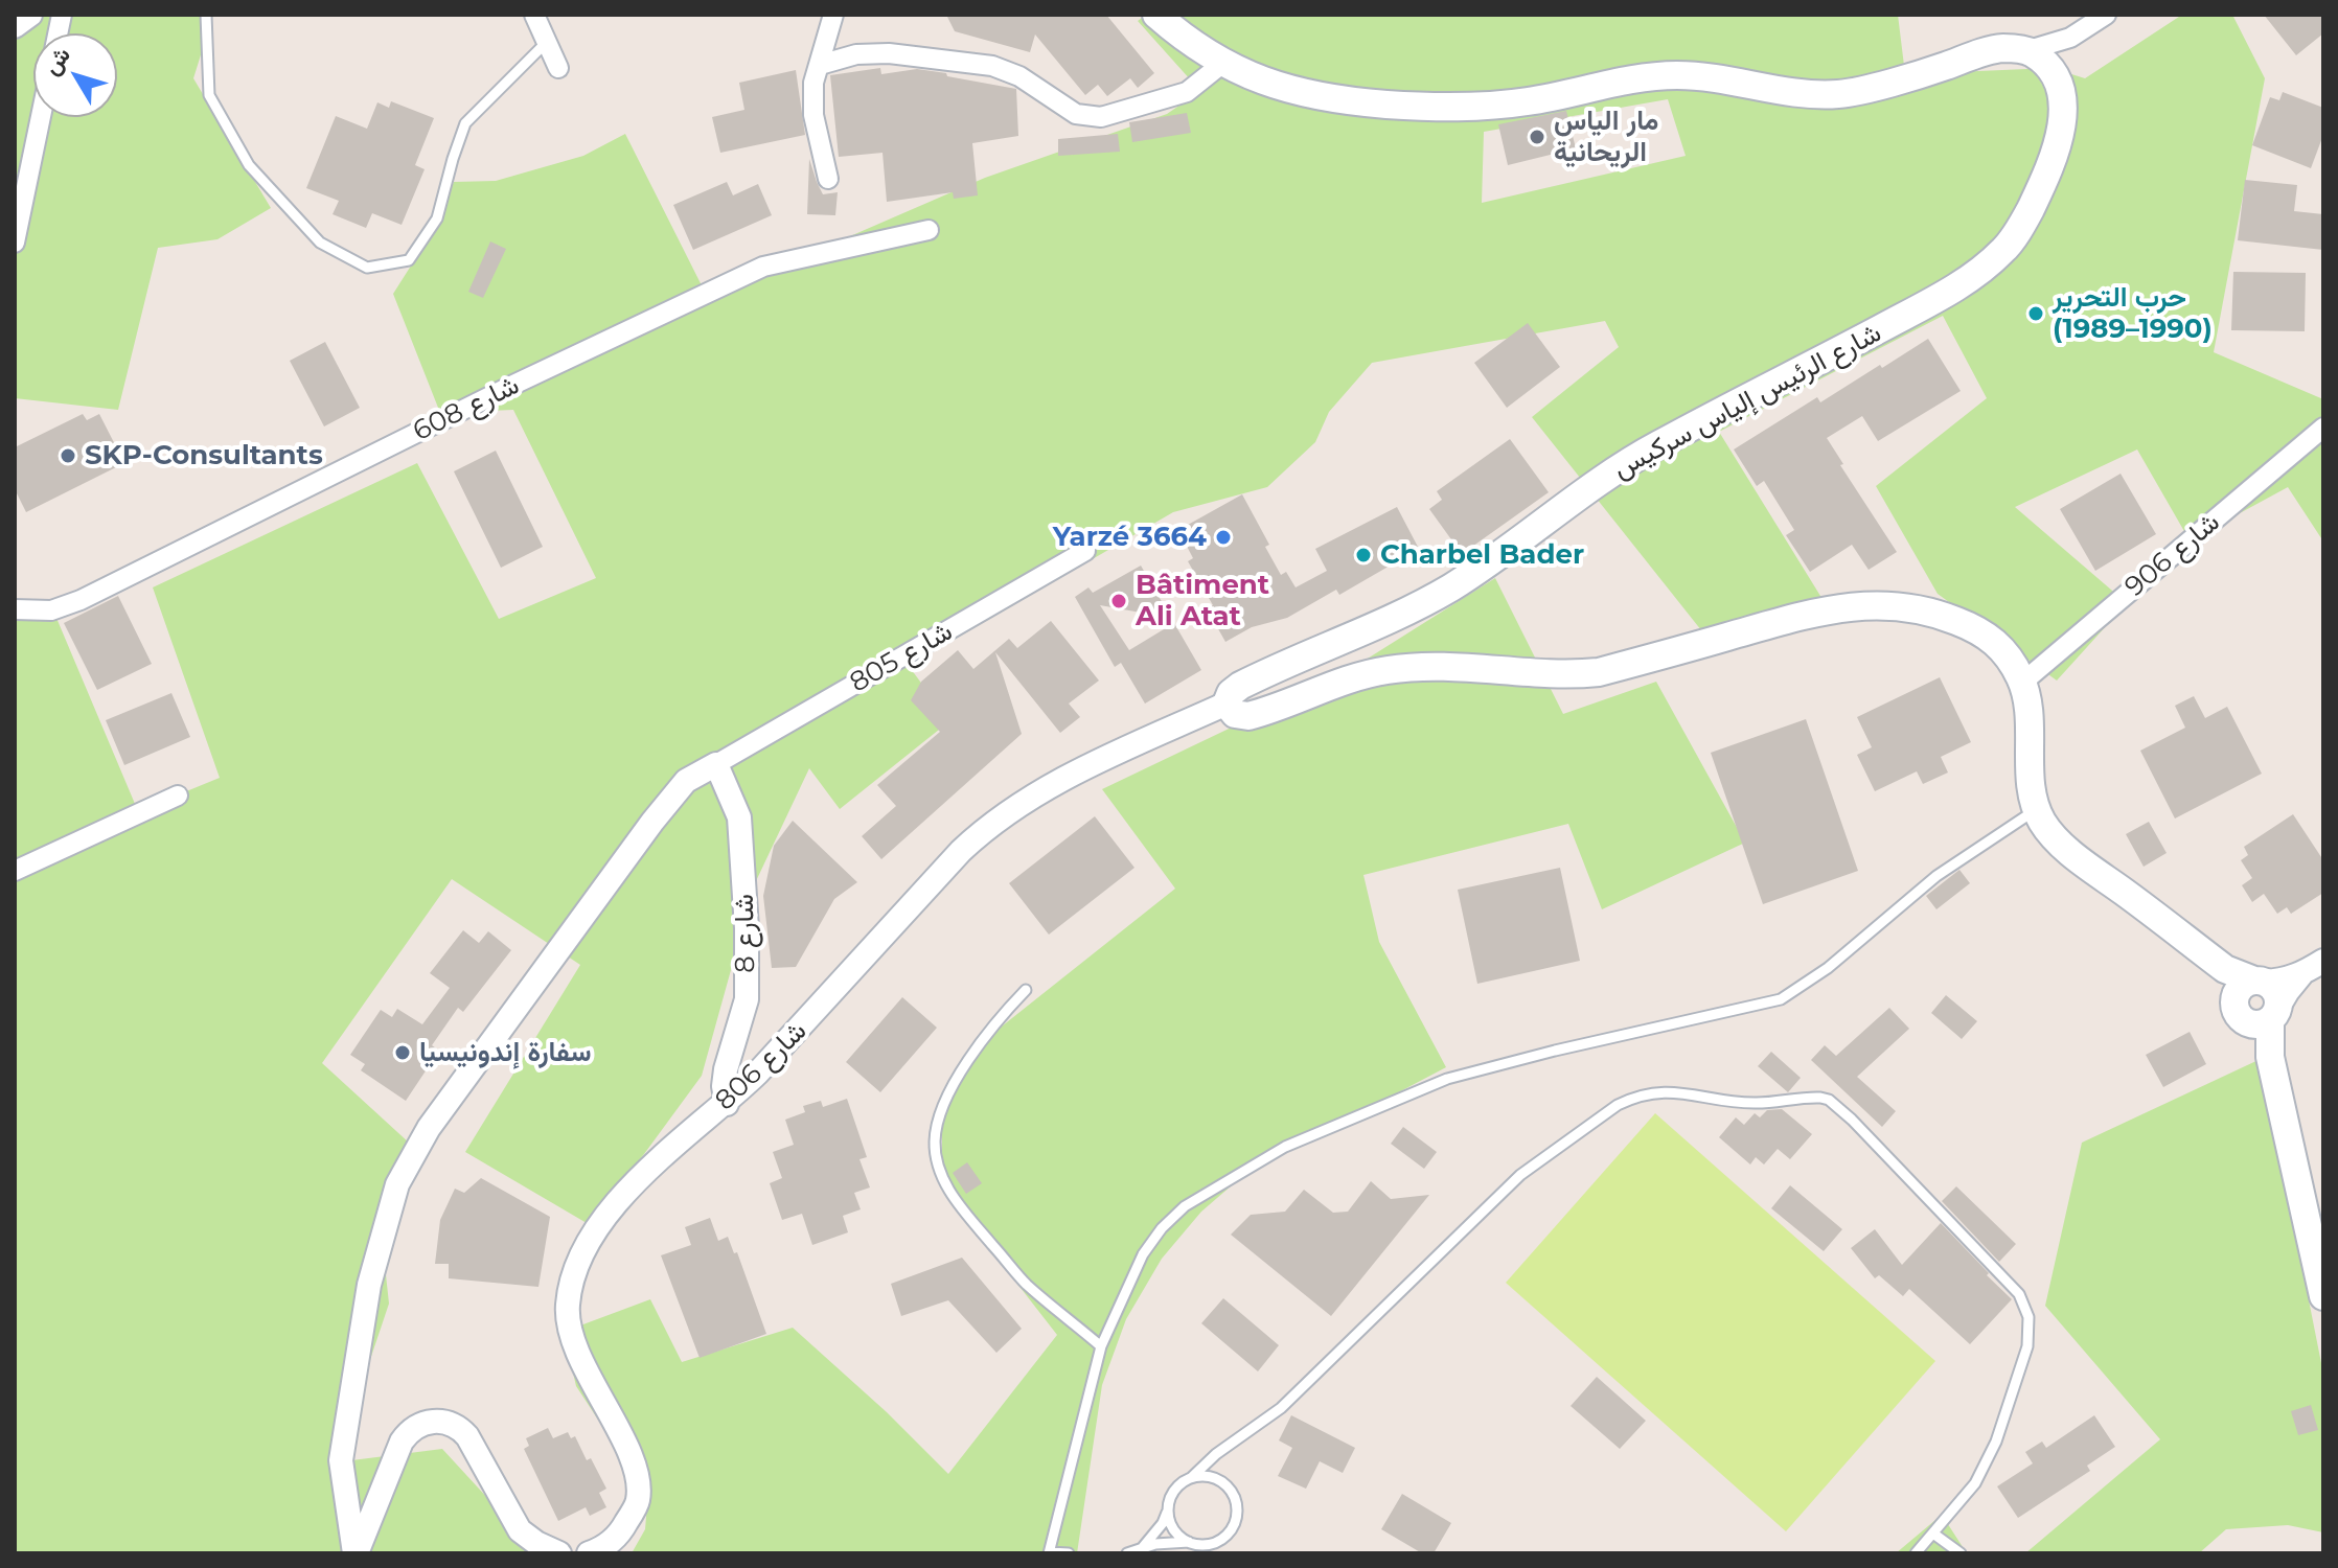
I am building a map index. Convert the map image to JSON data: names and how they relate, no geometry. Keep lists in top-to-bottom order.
{
  "streets": {
    "main road": ["شارع الرئيس إلياس سركيس"],
    "street": [
      "شارع 608",
      "شارع 906",
      "شارع 805",
      "شارع 8",
      "شارع 806"
    ]
  },
  "crossings": [
    ["شارع الرئيس إلياس سركيس", "شارع 806"],
    ["شارع 805", "شارع 8"],
    ["شارع 8", "شارع 806"]
  ],
  "places": [
    "مار الياس الريحانية",
    "حرب التحرير (1989–1990)",
    "SKP-Consultants",
    "Yarzé 3664",
    "Charbel Bader",
    "Bâtiment Ali Atat",
    "سفارة إندونيسيا"
  ],
  "north": "top left"
}
